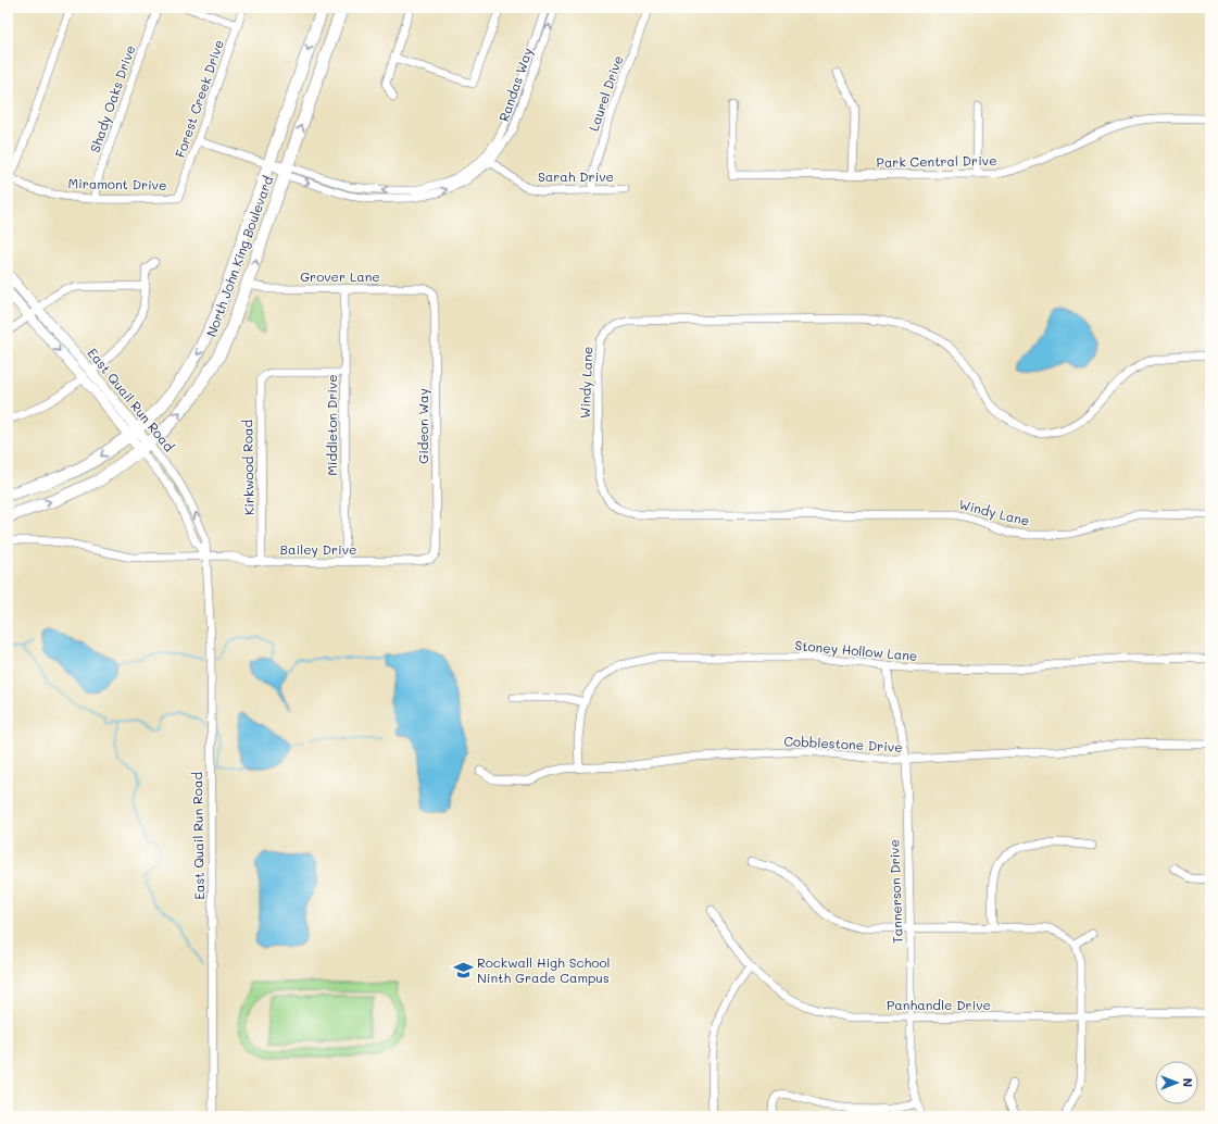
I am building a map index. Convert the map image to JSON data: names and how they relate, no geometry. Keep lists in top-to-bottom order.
{
  "streets": {
    "main road": ["North John King Boulevard"],
    "street": [
      "Randas Way",
      "Laurel Drive",
      "Shady Oaks Drive",
      "Forest Creek Drive",
      "Park Central Drive",
      "Sarah Drive",
      "Miramont Drive",
      "Grover Lane",
      "Windy Lane",
      "East Quail Run Road",
      "Middleton Drive",
      "Gideon Way",
      "Kirkwood Road",
      "Bailey Drive",
      "Stoney Hollow Lane",
      "Cobblestone Drive",
      "Tannerson Drive",
      "Panhandle Drive"
    ]
  },
  "crossings": [
    ["Randas Way", "Forest Creek Drive"],
    ["Randas Way", "Sarah Drive"],
    ["Randas Way", "North John King Boulevard"],
    ["Laurel Drive", "Sarah Drive"],
    ["Shady Oaks Drive", "Miramont Drive"],
    ["Forest Creek Drive", "Miramont Drive"],
    ["North John King Boulevard", "Grover Lane"],
    ["North John King Boulevard", "East Quail Run Road"],
    ["Grover Lane", "Middleton Drive"],
    ["Grover Lane", "Gideon Way"],
    ["East Quail Run Road", "Bailey Drive"],
    ["Middleton Drive", "Kirkwood Road"],
    ["Middleton Drive", "Bailey Drive"],
    ["Gideon Way", "Bailey Drive"],
    ["Kirkwood Road", "Bailey Drive"],
    ["Stoney Hollow Lane", "Cobblestone Drive"],
    ["Stoney Hollow Lane", "Tannerson Drive"],
    ["Cobblestone Drive", "Tannerson Drive"],
    ["Tannerson Drive", "Panhandle Drive"]
  ],
  "places": {
    "school or university": ["Rockwall High School Ninth Grade Campus"]
  },
  "north": "right"
}
